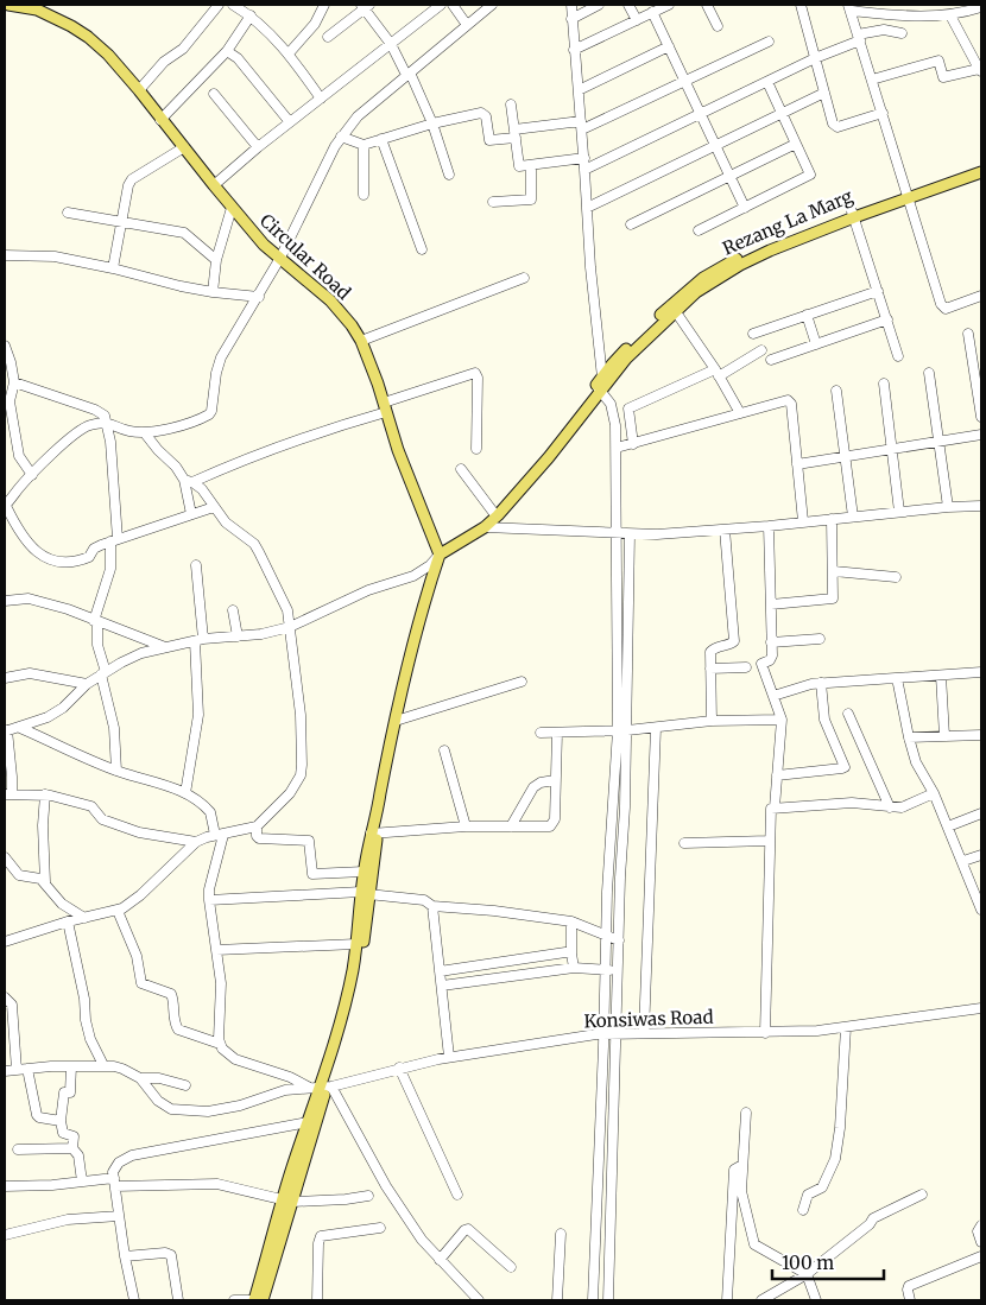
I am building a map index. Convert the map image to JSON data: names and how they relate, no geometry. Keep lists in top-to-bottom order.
{
  "streets": {
    "main road": ["Rezang La Marg", "Circular Road"],
    "street": ["Konsiwas Road"]
  },
  "crossings": [
    ["Rezang La Marg", "Circular Road"]
  ],
  "scale_bar": "100 m"
}
